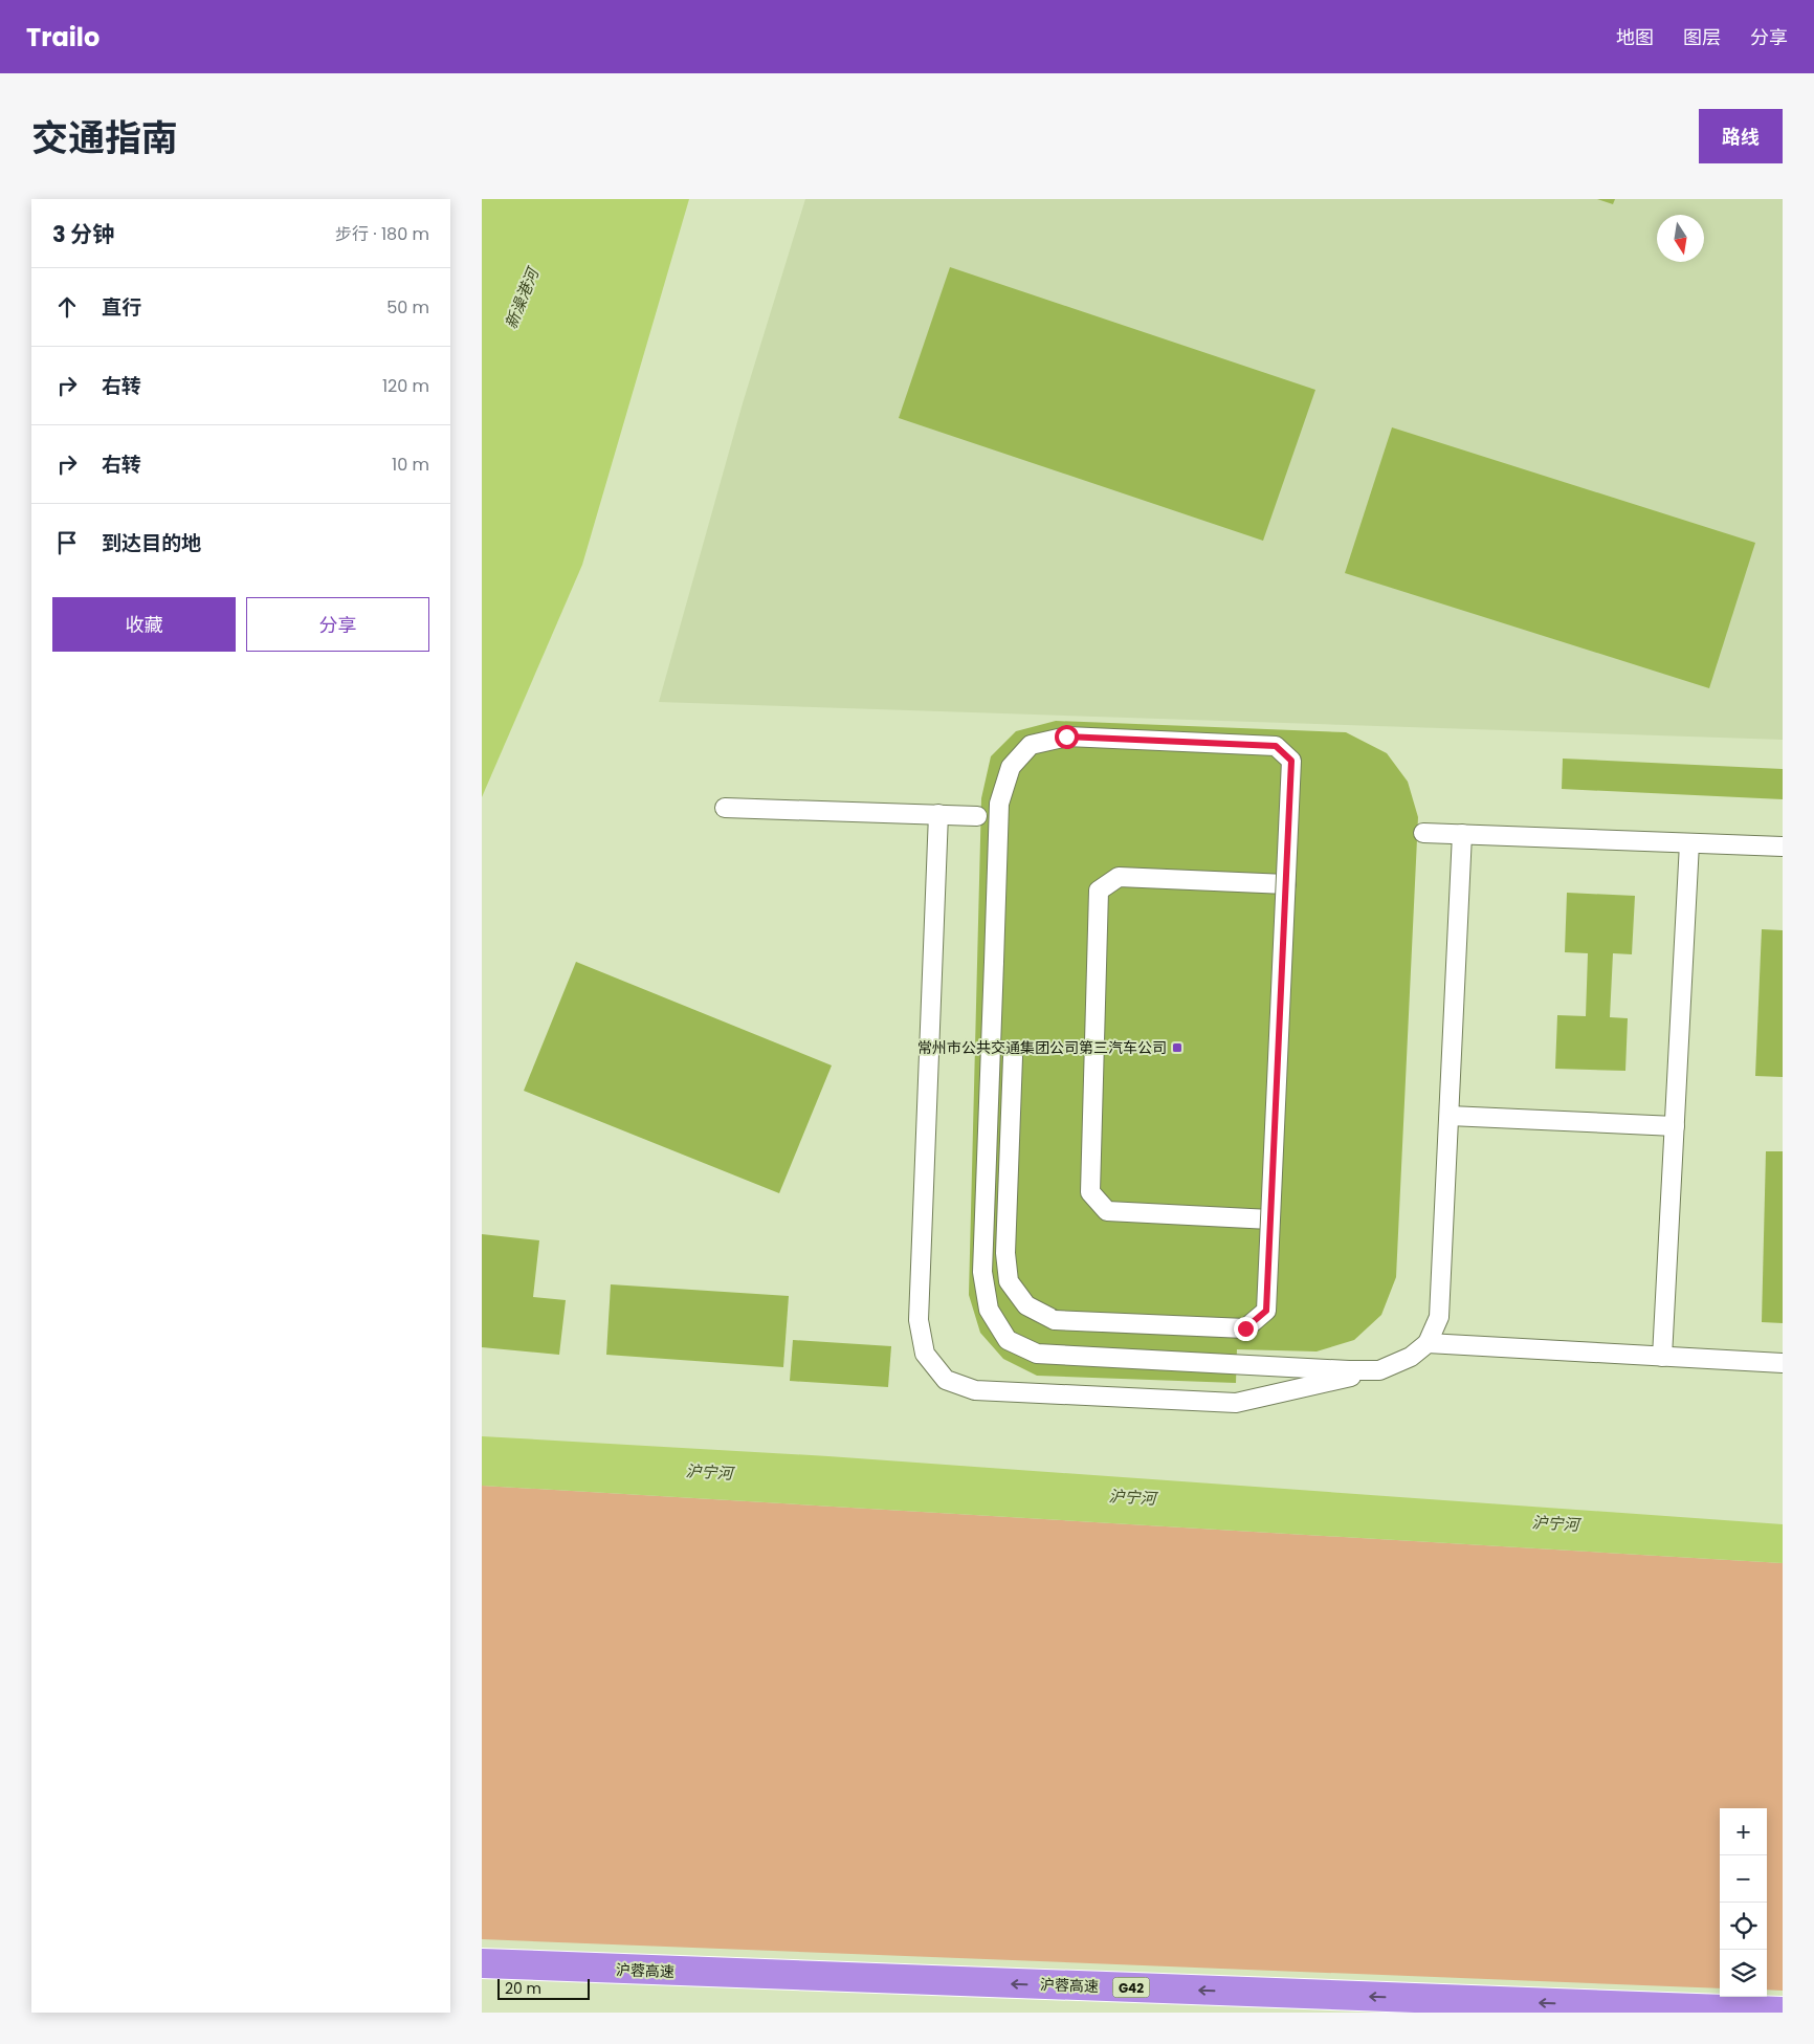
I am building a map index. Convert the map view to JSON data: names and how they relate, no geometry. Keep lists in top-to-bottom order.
{
  "streets": {
    "highway": ["沪蓉高速", "G42"]
  },
  "one_way": ["沪蓉高速"],
  "water": ["新澡港河", "沪宁河"],
  "places": {
    "transit": ["常州市公共交通集团公司第三汽车公司"]
  },
  "scale_bar": "20 m",
  "north": "bottom",
  "page": {
    "header": "Trailo",
    "nav": ["地图", "图层", "分享"],
    "title": "交通指南",
    "buttons": [
      "路线",
      ["收藏", "分享"]
    ],
    "heading": ["3 分钟", "步行 · 180 m"],
    "list": [
      ["直行", "50 m"],
      ["右转", "120 m"],
      ["右转", "10 m"],
      "到达目的地"
    ],
    "map_buttons": ["+", "−"],
    "scale": "20 m"
  }
}
